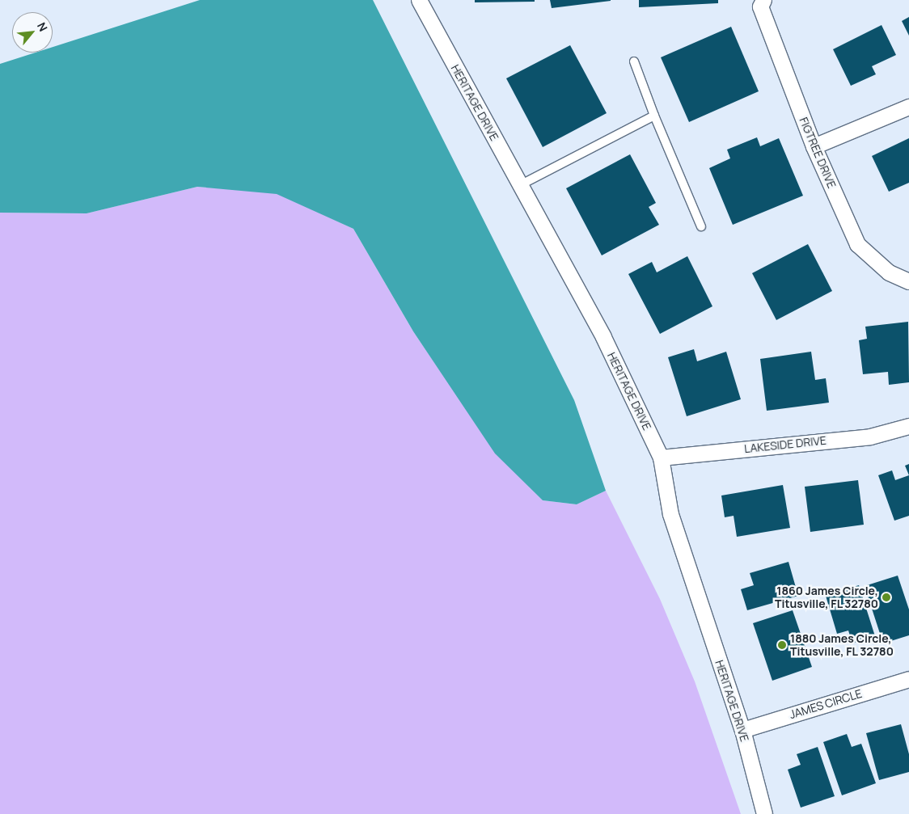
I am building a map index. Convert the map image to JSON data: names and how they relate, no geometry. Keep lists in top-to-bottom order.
{
  "streets": {
    "street": [
      "HERITAGE DRIVE",
      "FIGTREE DRIVE",
      "LAKESIDE DRIVE",
      "JAMES CIRCLE"
    ]
  },
  "crossings": [
    ["HERITAGE DRIVE", "LAKESIDE DRIVE"],
    ["HERITAGE DRIVE", "JAMES CIRCLE"]
  ],
  "places": ["1860 James Circle, Titusville, FL 32780", "1880 James Circle, Titusville, FL 32780"],
  "north": "top right"
}
